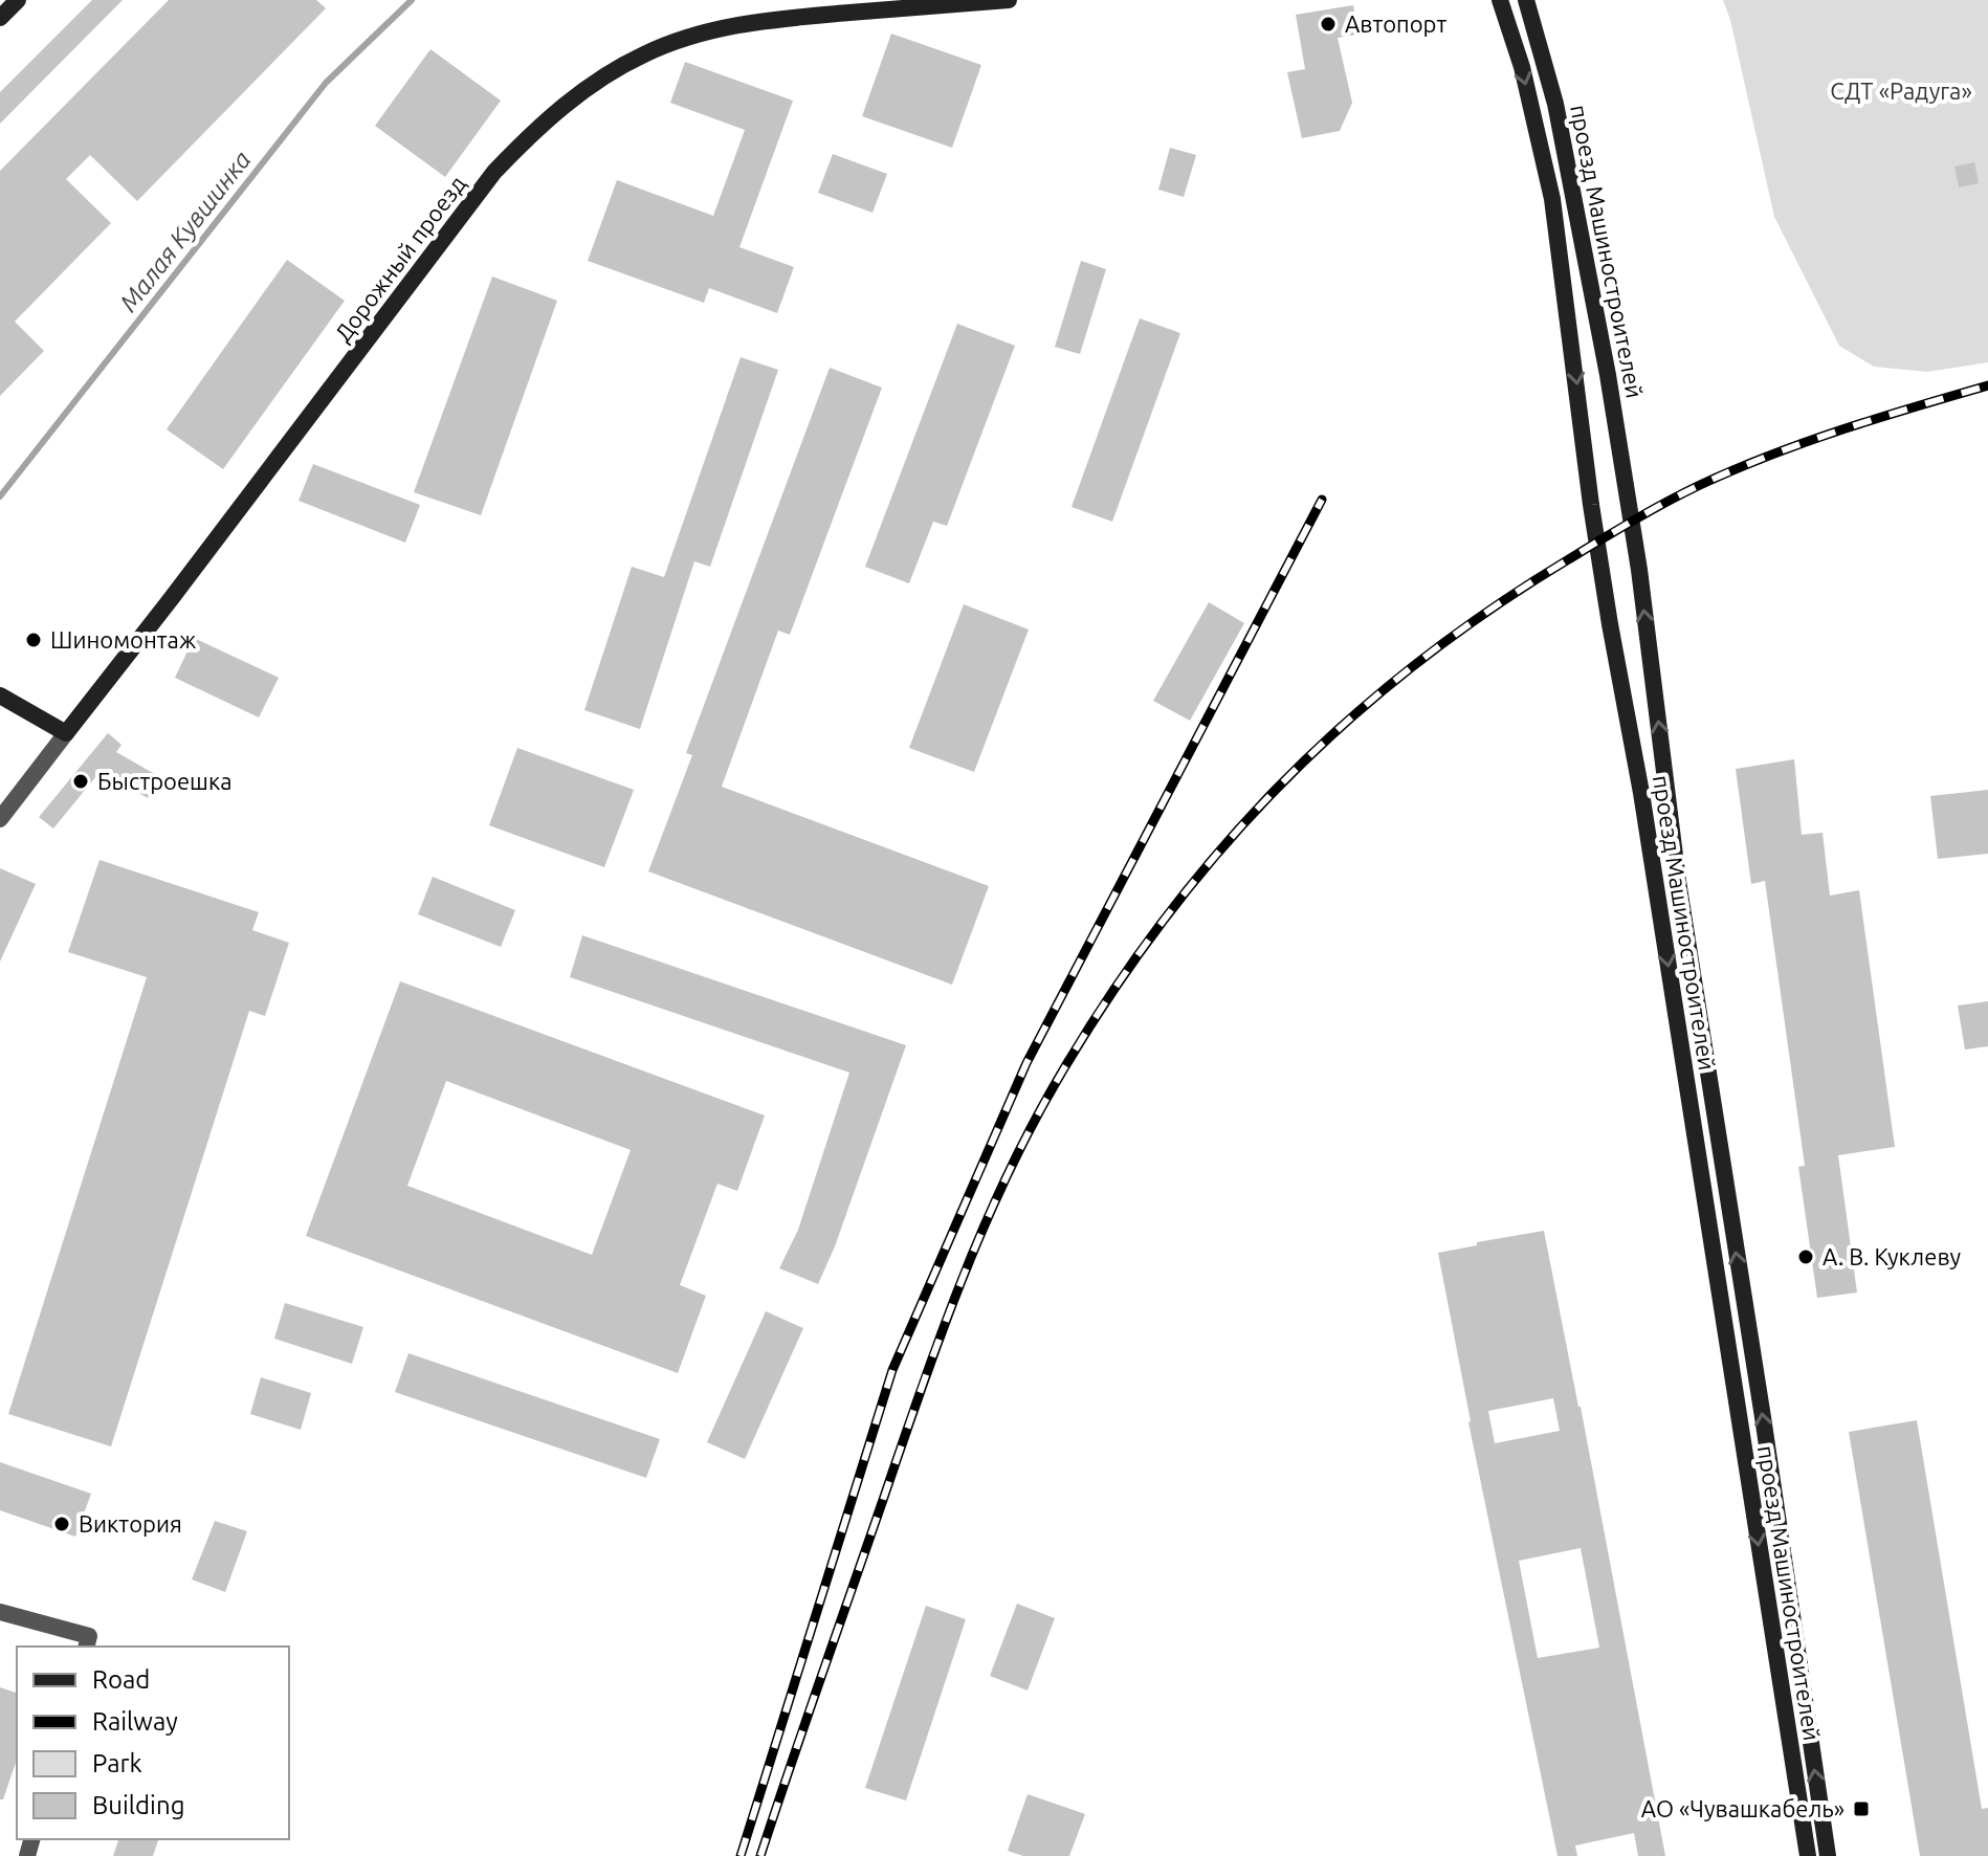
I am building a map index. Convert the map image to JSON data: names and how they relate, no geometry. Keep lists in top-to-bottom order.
{
  "streets": {
    "main road": ["проезд Машиностроителей", "Дорожный проезд"]
  },
  "water": ["Малая Кувшинка"],
  "parks": ["СДТ «Радуга»"],
  "places": {
    "other": [
      "Автопорт",
      "Шиномонтаж",
      "Быстроешка",
      "А. В. Куклеву",
      "Виктория"
    ],
    "transit": ["АО «Чувашкабель»"]
  },
  "legend": [
    "Road",
    "Railway",
    "Park",
    "Building"
  ]
}
